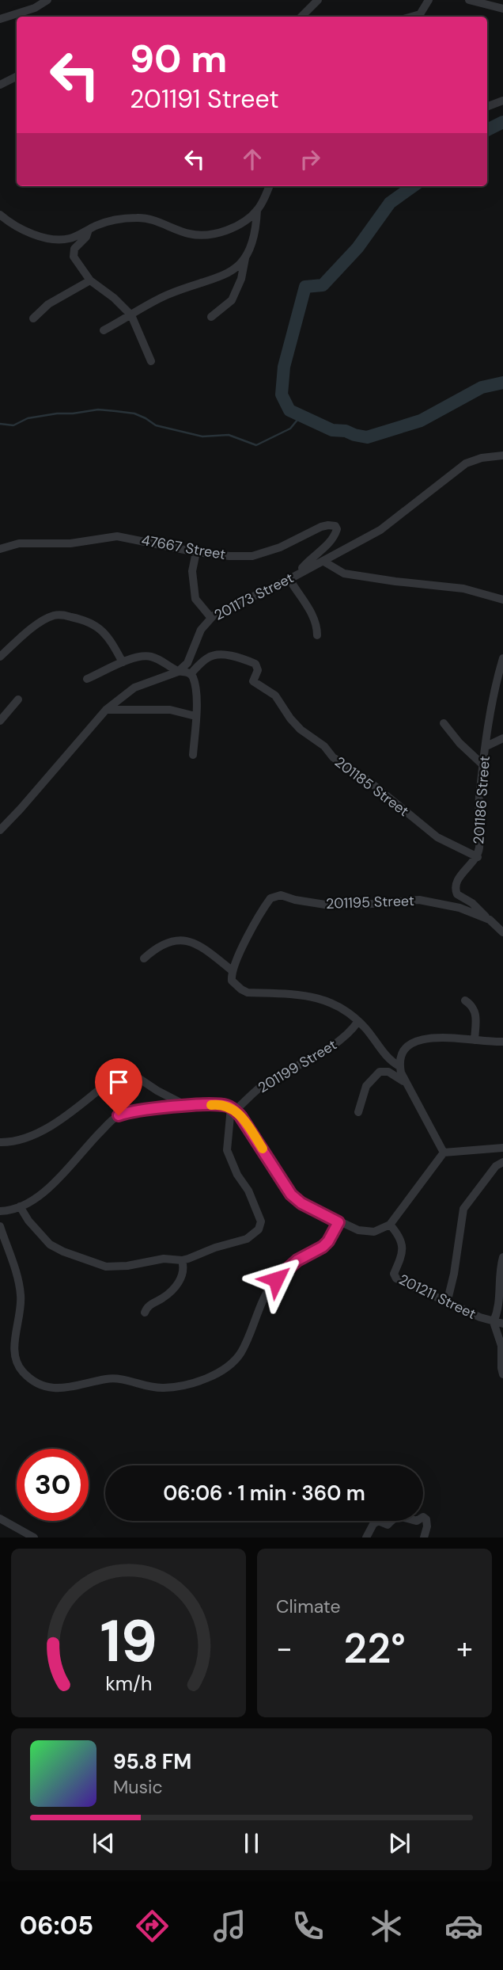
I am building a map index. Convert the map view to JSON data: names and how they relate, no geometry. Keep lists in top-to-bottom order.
{
  "streets": {
    "street": [
      "47667 Street",
      "201173 Street",
      "201185 Street",
      "201186 Street",
      "201195 Street",
      "201199 Street",
      "201211 Street"
    ]
  },
  "crossings": [
    ["47667 Street", "201173 Street"],
    ["201185 Street", "201186 Street"],
    ["201186 Street", "201195 Street"]
  ],
  "page": {
    "turn": ["90 m", "201191 Street"],
    "limit": "30",
    "trip": "06:06 · 1 min · 360 m",
    "tile": "Climate",
    "heat": ["−", "22°", "+"],
    "song": ["95.8 FM", "Music"],
    "tabs": "06:05",
    "gauge": ["19", "km/h"]
  }
}
